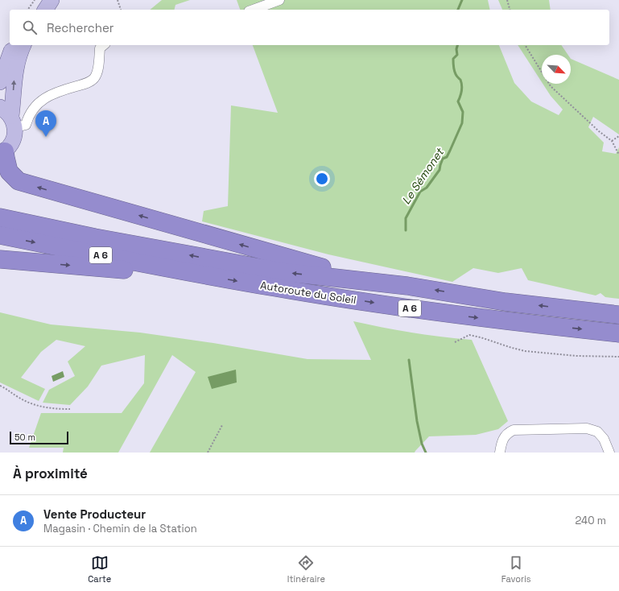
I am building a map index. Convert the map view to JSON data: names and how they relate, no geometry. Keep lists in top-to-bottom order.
{
  "streets": {
    "highway": ["A 6", "Autoroute du Soleil"]
  },
  "water": ["Le Sémonet"],
  "scale_bar": "50 m",
  "north": "bottom right",
  "page": {
    "search": "Rechercher",
    "pins": "A",
    "scale": "50 m",
    "heading": "À proximité",
    "list": [
      {
        "mark": "A",
        "name": "Vente Producteur",
        "note": "Magasin · Chemin de la Station",
        "value": "240 m"
      }
    ],
    "nav": ["Carte", "Itinéraire", "Favoris"]
  }
}
